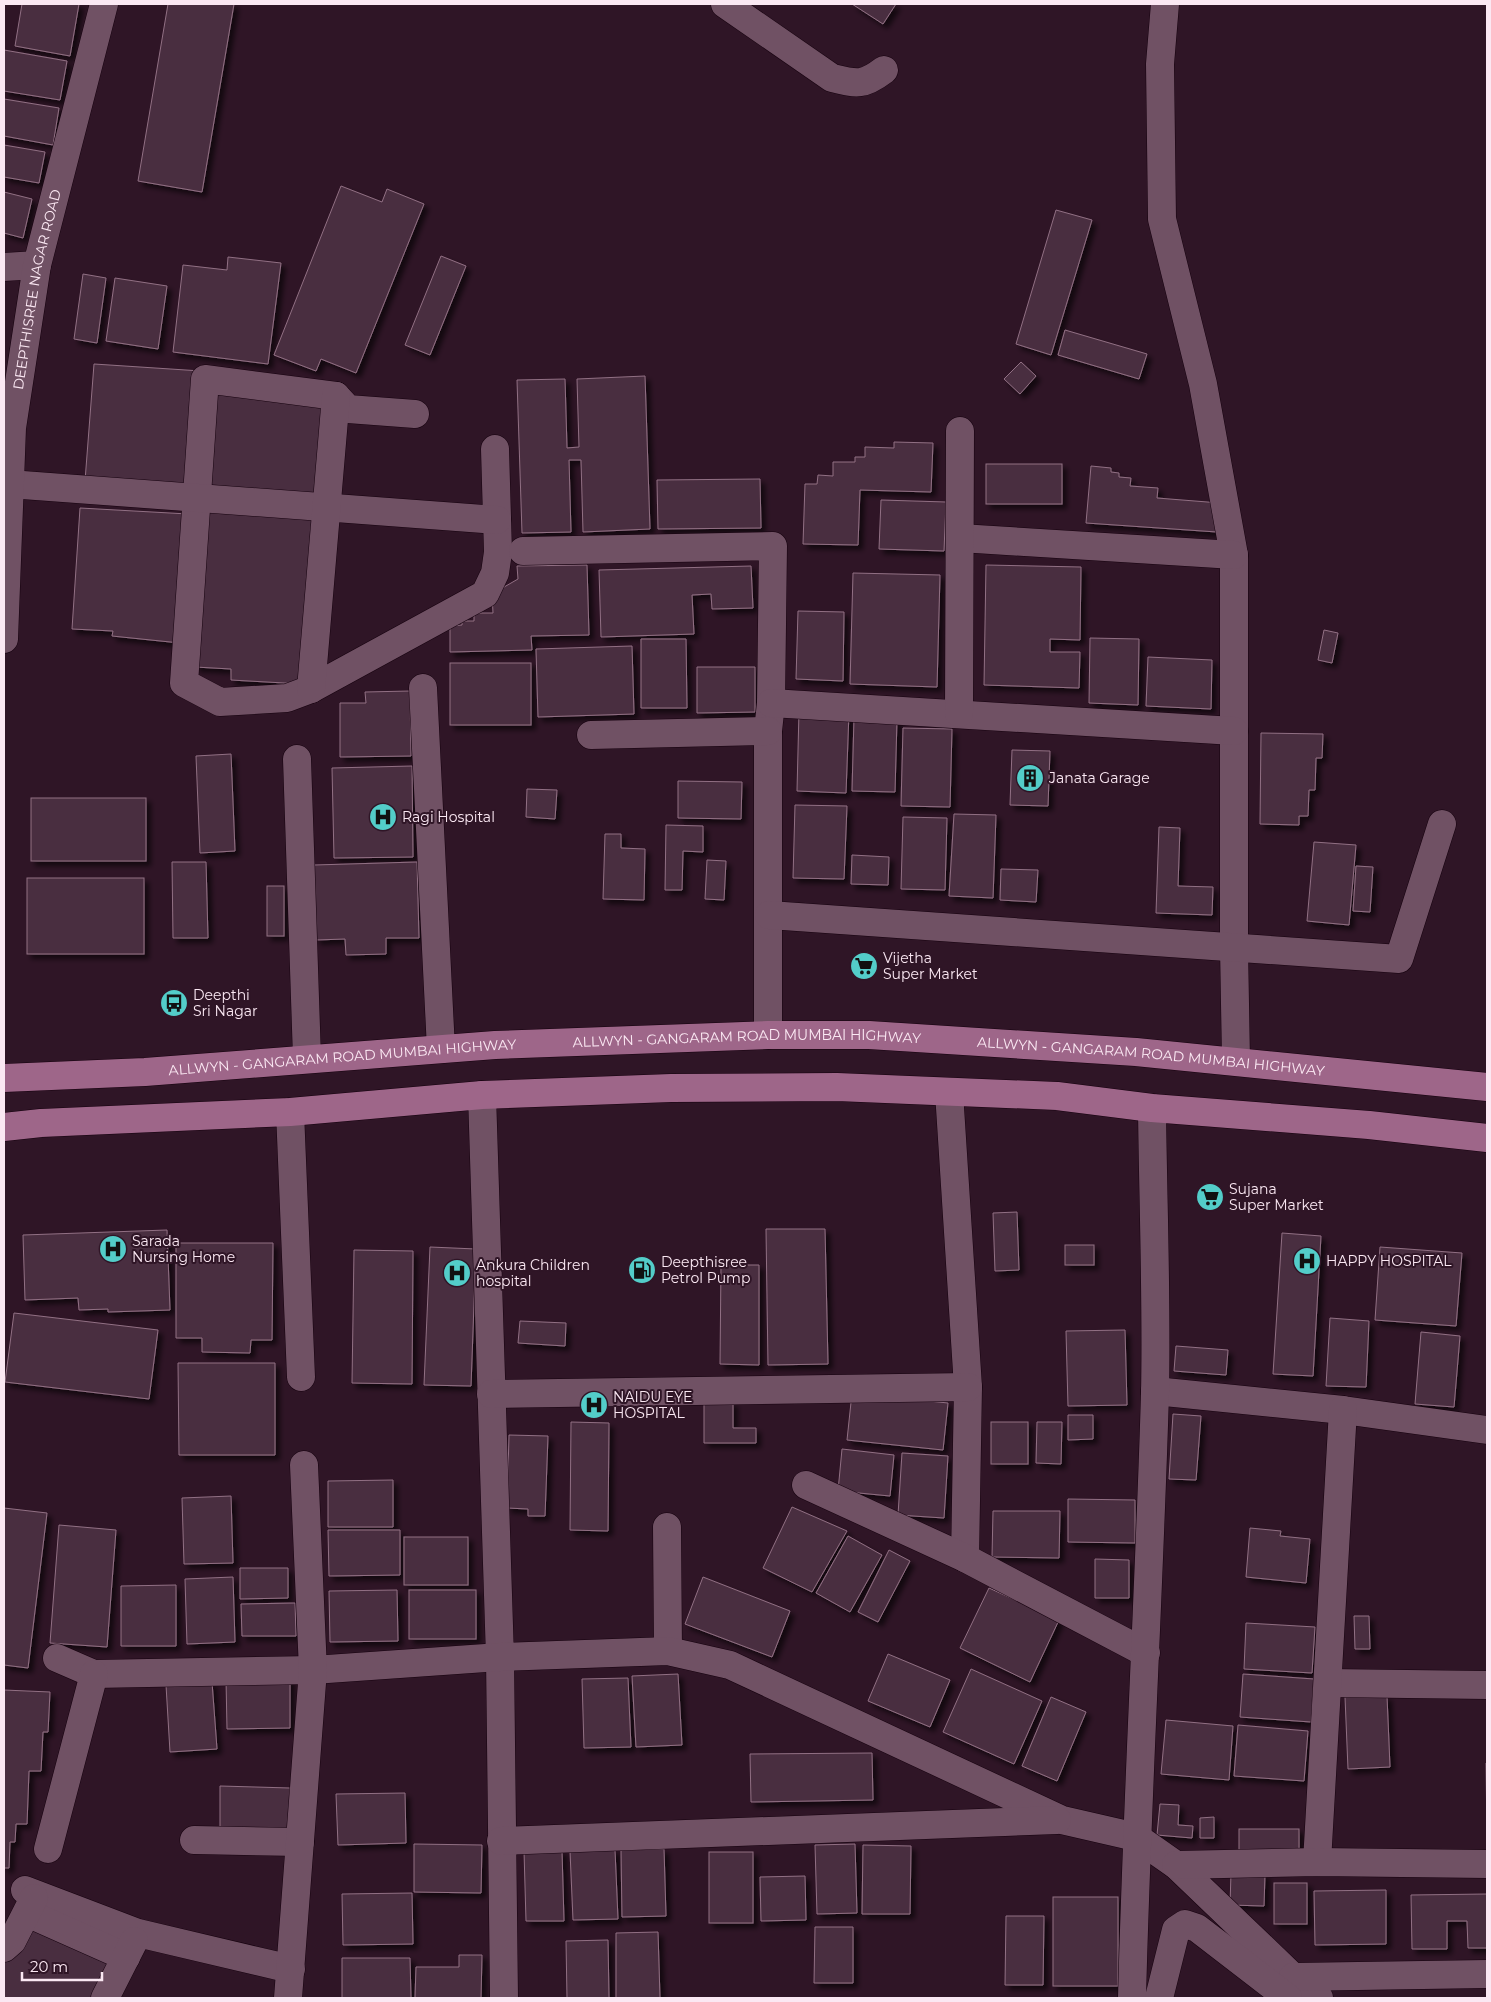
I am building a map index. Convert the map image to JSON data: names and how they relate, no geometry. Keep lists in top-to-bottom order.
{
  "streets": {
    "highway": ["ALLWYN - GANGARAM ROAD MUMBAI HIGHWAY"],
    "street": ["DEEPTHISREE NAGAR ROAD"]
  },
  "places": {
    "building": ["Janata Garage"],
    "hospital": [
      "Ragi Hospital",
      "Sarada Nursing Home",
      "HAPPY HOSPITAL",
      "Ankura Children hospital",
      "NAIDU EYE HOSPITAL"
    ],
    "supermarket": ["Vijetha Super Market", "Sujana Super Market"],
    "bus stop": ["Deepthi Sri Nagar"],
    "fuel station": ["Deepthisree Petrol Pump"]
  },
  "scale_bar": "20 m"
}
